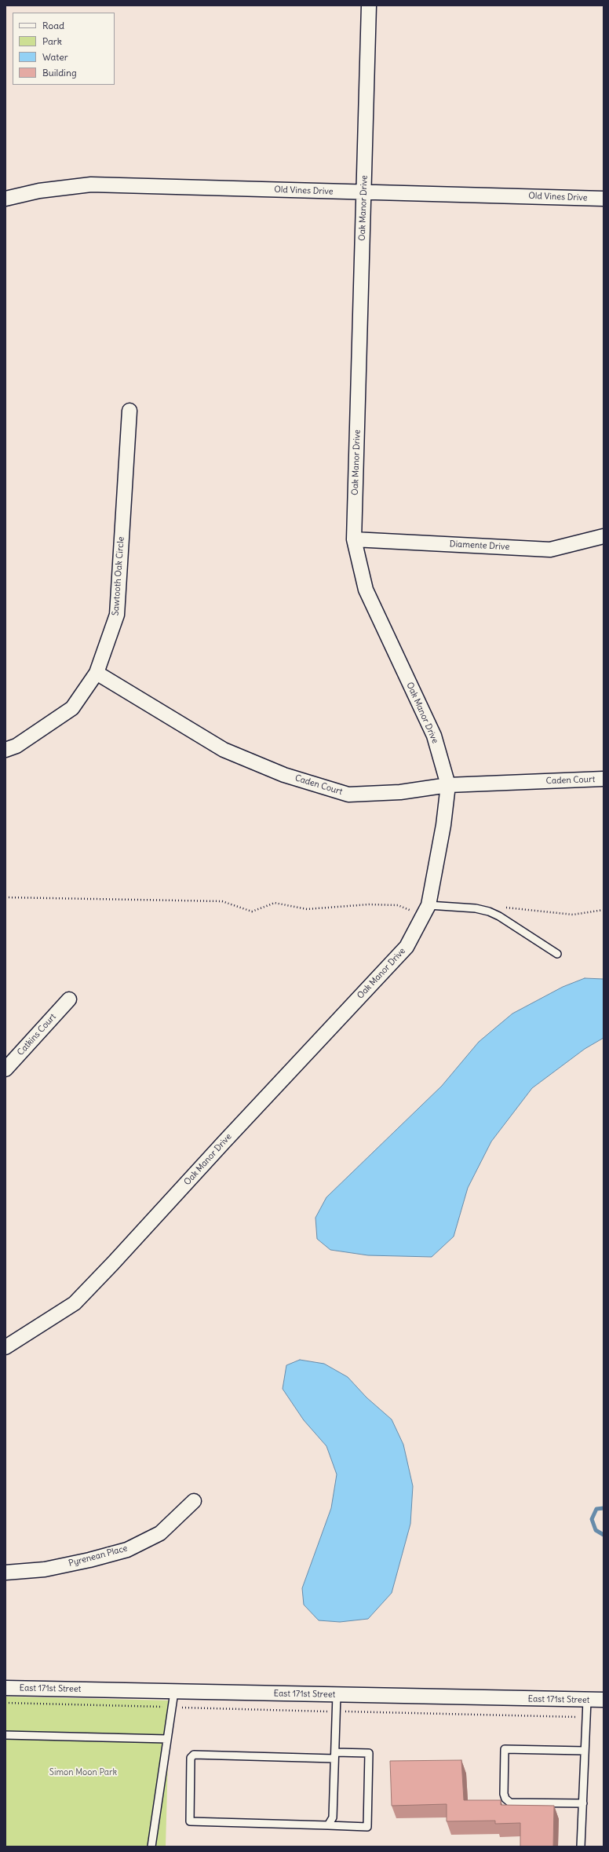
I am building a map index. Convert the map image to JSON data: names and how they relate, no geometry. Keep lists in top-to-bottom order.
{
  "streets": {
    "street": [
      "Old Vines Drive",
      "Oak Manor Drive",
      "Diamente Drive",
      "Sawtooth Oak Circle",
      "Caden Court",
      "Catkins Court",
      "Pyrenean Place",
      "East 171st Street"
    ]
  },
  "crossings": [
    ["Old Vines Drive", "Oak Manor Drive"],
    ["Oak Manor Drive", "Diamente Drive"],
    ["Oak Manor Drive", "Caden Court"],
    ["Sawtooth Oak Circle", "Caden Court"]
  ],
  "parks": ["Simon Moon Park"],
  "legend": [
    "Road",
    "Park",
    "Water",
    "Building"
  ]
}
